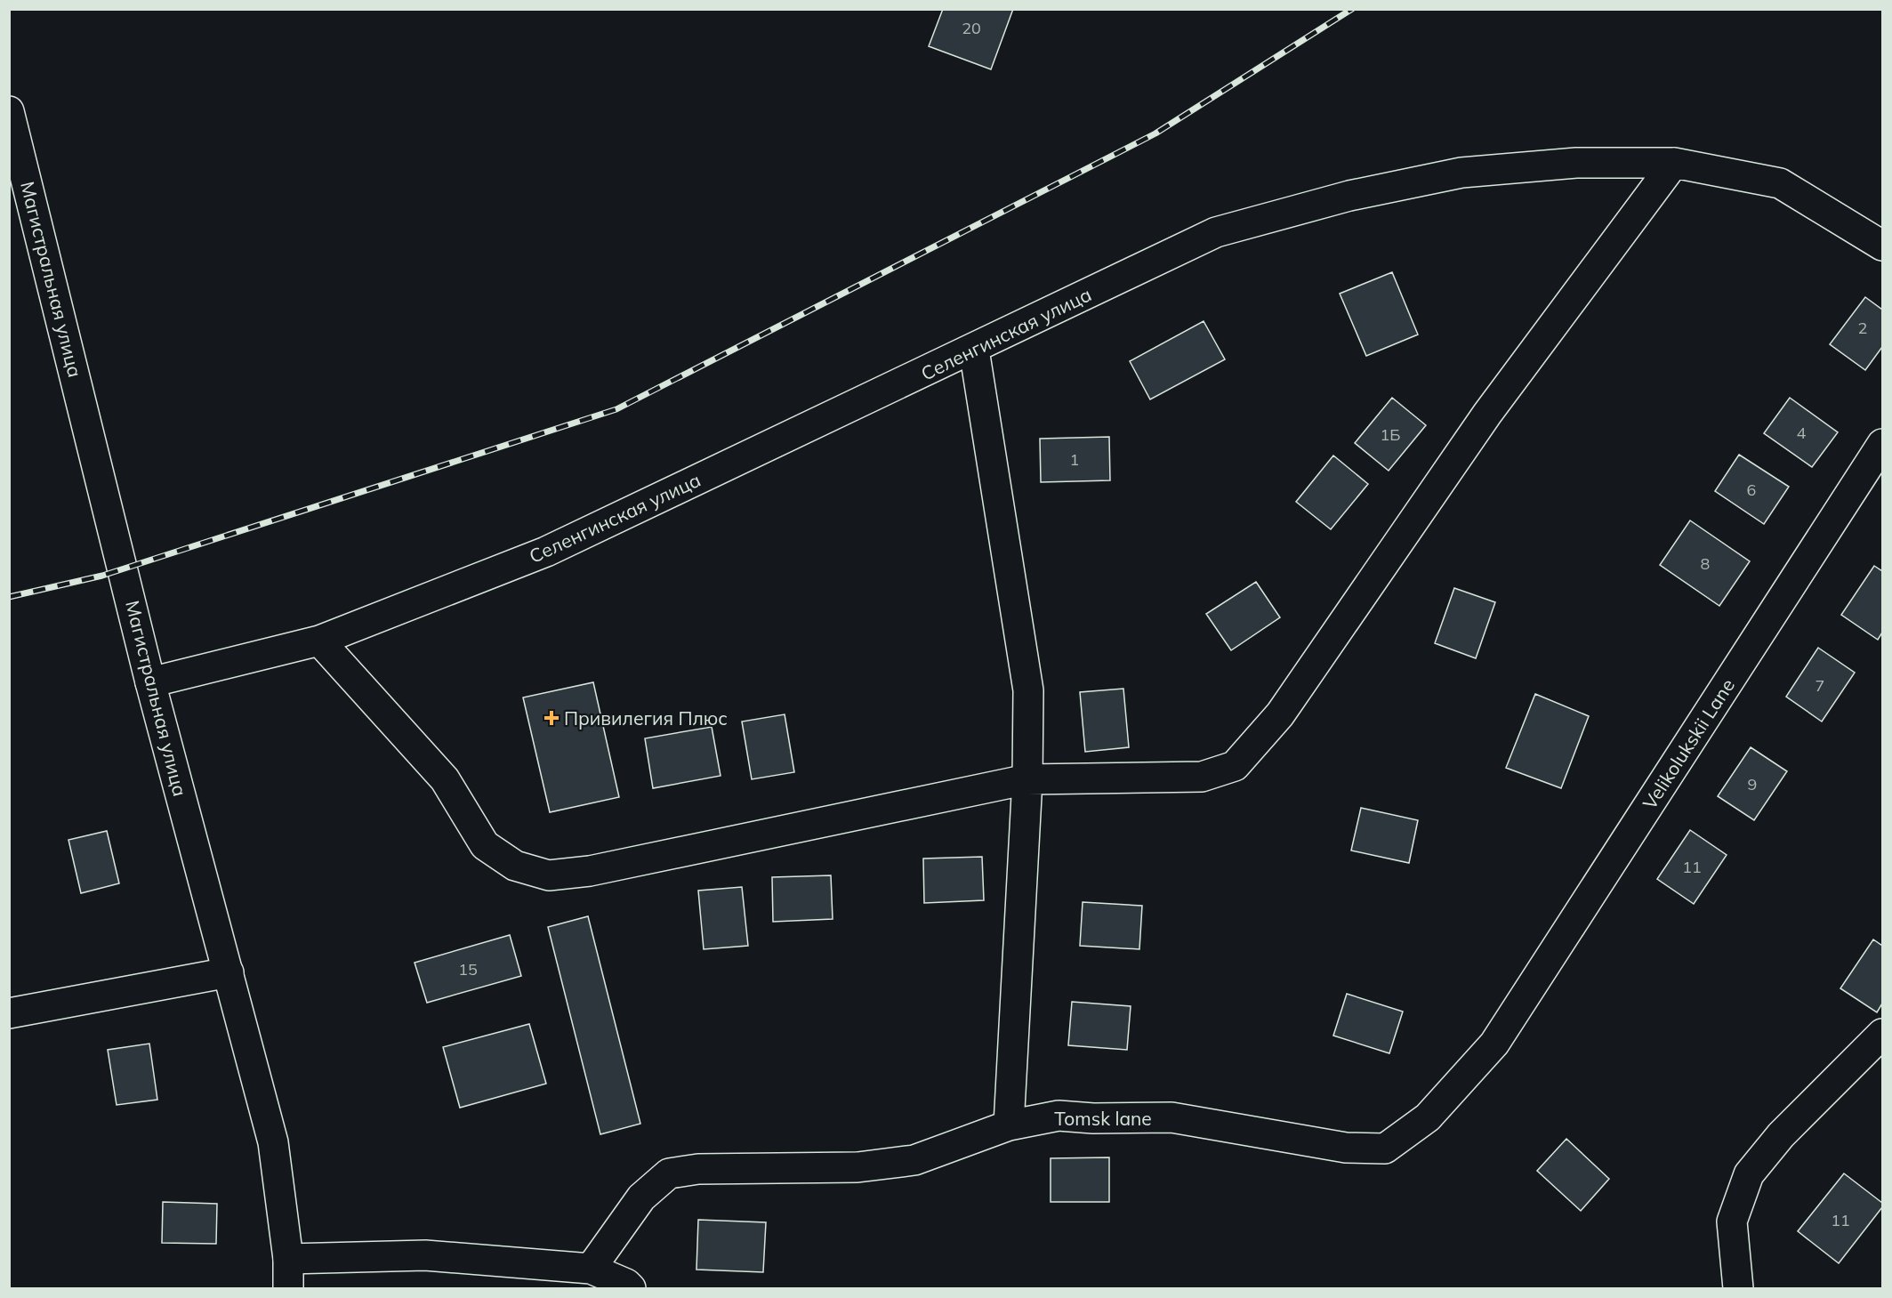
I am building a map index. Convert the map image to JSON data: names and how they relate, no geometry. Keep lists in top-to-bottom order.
{
  "streets": {
    "street": [
      "Магистральная улица",
      "Селенгинская улица",
      "Velikolukskii Lane",
      "Tomsk lane"
    ]
  },
  "crossings": [
    ["Магистральная улица", "Селенгинская улица"],
    ["Velikolukskii Lane", "Tomsk lane"]
  ],
  "places": {
    "health": ["Привилегия Плюс"]
  },
  "house_numbers": [
    "20",
    "2",
    "4",
    "1Б",
    "1",
    "6",
    "8",
    "7",
    "9",
    "11",
    "15",
    "11"
  ]
}
